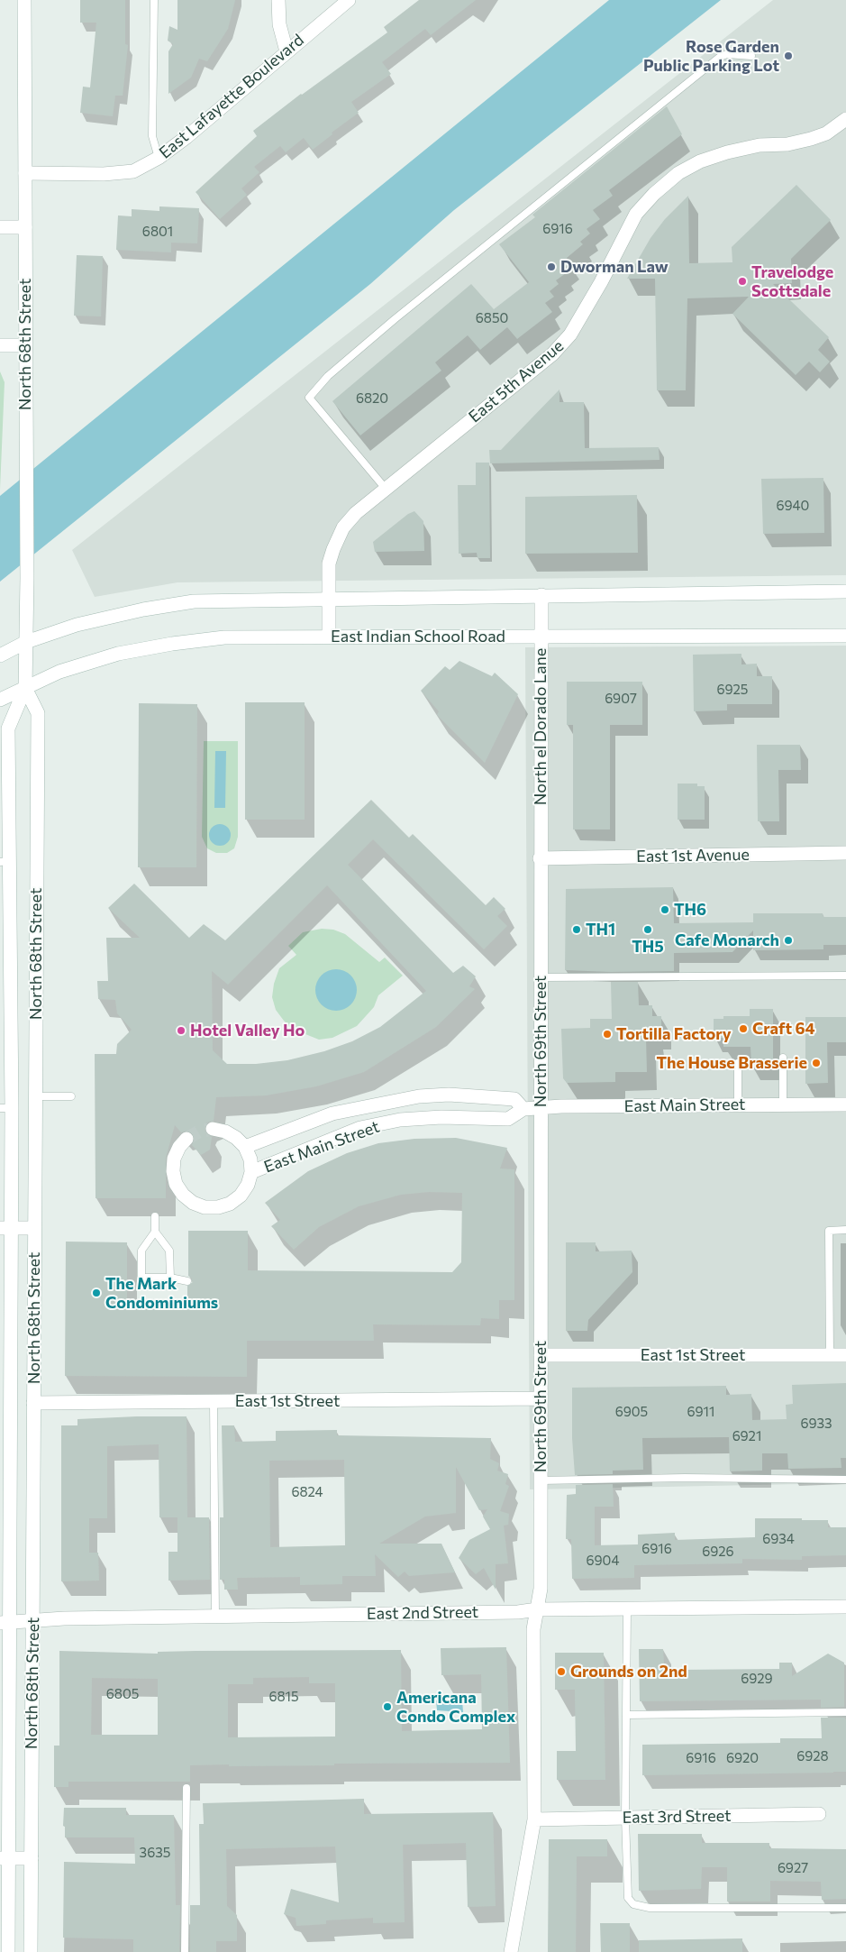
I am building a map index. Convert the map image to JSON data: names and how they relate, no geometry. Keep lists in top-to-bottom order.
{
  "streets": {
    "street": [
      "East Lafayette Boulevard",
      "North 68th Street",
      "East 5th Avenue",
      "East Indian School Road",
      "North el Dorado Lane",
      "East 1st Avenue",
      "North 69th Street",
      "East Main Street",
      "East 1st Street",
      "East 2nd Street",
      "East 3rd Street"
    ]
  },
  "crossings": [
    ["East Lafayette Boulevard", "North 68th Street"],
    ["North 68th Street", "East Indian School Road"],
    ["North 68th Street", "East 1st Street"],
    ["North 68th Street", "East 2nd Street"],
    ["East 5th Avenue", "East Indian School Road"],
    ["East Indian School Road", "North el Dorado Lane"],
    ["North el Dorado Lane", "East 1st Avenue"],
    ["North el Dorado Lane", "North 69th Street"],
    ["East 1st Avenue", "North 69th Street"],
    ["North 69th Street", "East Main Street"],
    ["North 69th Street", "East 1st Street"],
    ["North 69th Street", "East 2nd Street"],
    ["North 69th Street", "East 3rd Street"]
  ],
  "places": [
    "Rose Garden Public Parking Lot",
    "Dworman Law",
    "Travelodge Scottsdale",
    "TH6",
    "TH1",
    "TH5",
    "Cafe Monarch",
    "Craft 64",
    "Hotel Valley Ho",
    "Tortilla Factory",
    "The House Brasserie",
    "The Mark Condominiums",
    "Grounds on 2nd",
    "Americana Condo Complex"
  ],
  "house_numbers": [
    "6916",
    "6801",
    "6850",
    "6820",
    "6940",
    "6925",
    "6907",
    "6905",
    "6911",
    "6933",
    "6921",
    "6824",
    "6934",
    "6916",
    "6926",
    "6904",
    "6929",
    "6805",
    "6815",
    "6928",
    "6916",
    "6920",
    "3635",
    "6927"
  ]
}
